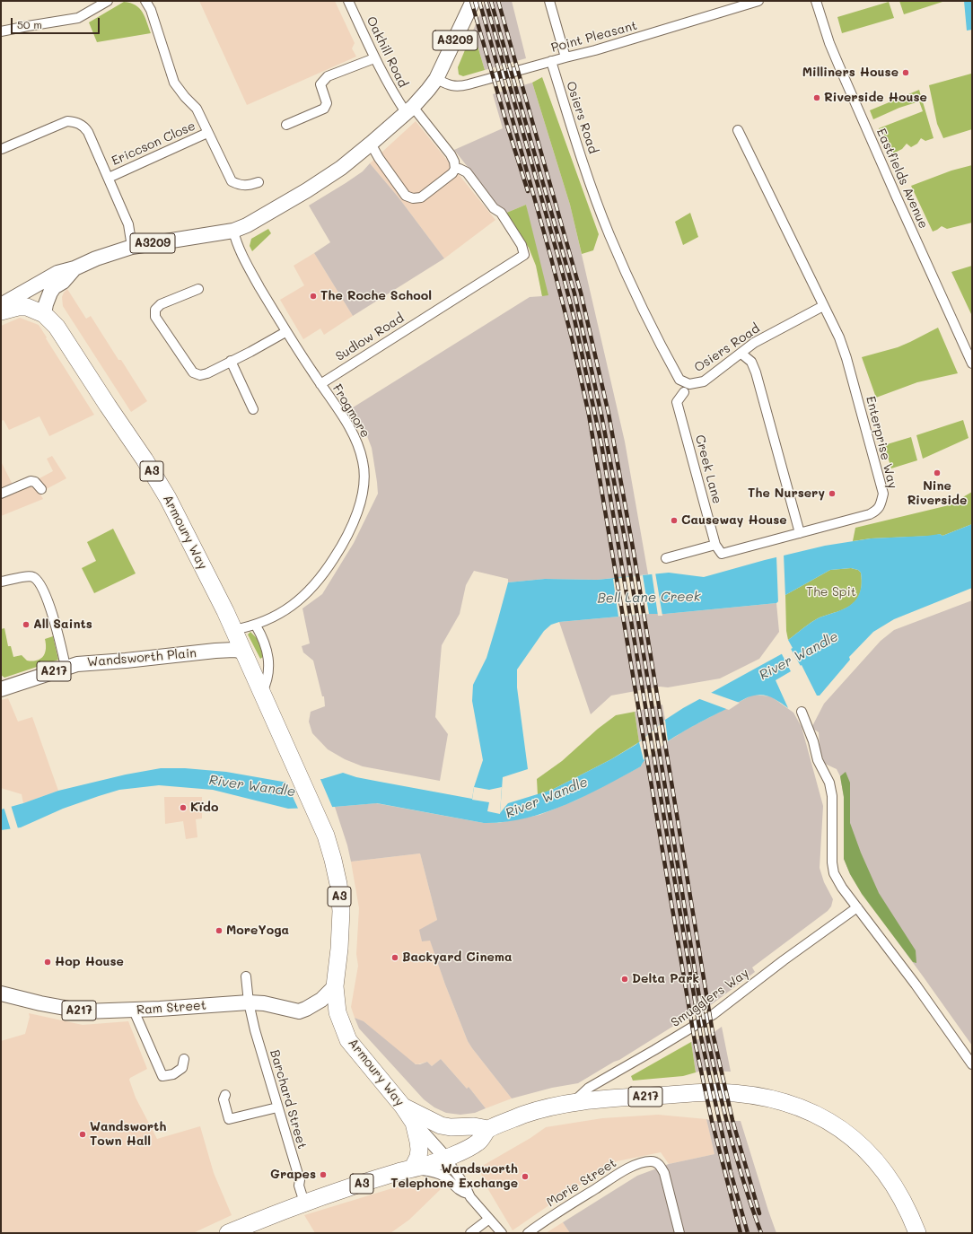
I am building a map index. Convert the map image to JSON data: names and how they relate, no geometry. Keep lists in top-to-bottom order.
{
  "streets": {
    "highway": ["A3", "Armoury Way", "A217"],
    "main road": ["A3209", "Wandsworth Plain", "Ram Street"],
    "street": [
      "Point Pleasant",
      "Oakhill Road",
      "Osiers Road",
      "Ericcson Close",
      "Eastfields Avenue",
      "Sudlow Road",
      "Frogmore",
      "Enterprise Way",
      "Creek Lane",
      "Smugglers Way",
      "Barchard Street",
      "Morie Street"
    ]
  },
  "crossings": [
    ["Point Pleasant", "A3209"],
    ["Point Pleasant", "Osiers Road"],
    ["A3209", "Oakhill Road"],
    ["A3209", "Frogmore"],
    ["A3209", "Armoury Way"],
    ["Oakhill Road", "Sudlow Road"],
    ["Osiers Road", "Enterprise Way"],
    ["Sudlow Road", "Frogmore"],
    ["Frogmore", "Armoury Way"],
    ["Enterprise Way", "Creek Lane"],
    ["A3", "Armoury Way"],
    ["A3", "A217"],
    ["A3", "Barchard Street"],
    ["Armoury Way", "Wandsworth Plain"],
    ["Armoury Way", "A217"],
    ["Armoury Way", "Ram Street"],
    ["A217", "Smugglers Way"],
    ["Ram Street", "Barchard Street"]
  ],
  "water": ["Bell Lane Creek", "River Wandle"],
  "parks": ["The Spit"],
  "places": [
    "Milliners House",
    "Riverside House",
    "The Roche School",
    "Nine Riverside",
    "The Nursery",
    "Causeway House",
    "All Saints",
    "Kïdo",
    "MoreYoga",
    "Backyard Cinema",
    "Hop House",
    "Delta Park",
    "Wandsworth Town Hall",
    "Grapes",
    "Wandsworth Telephone Exchange"
  ],
  "scale_bar": "50 m"
}
